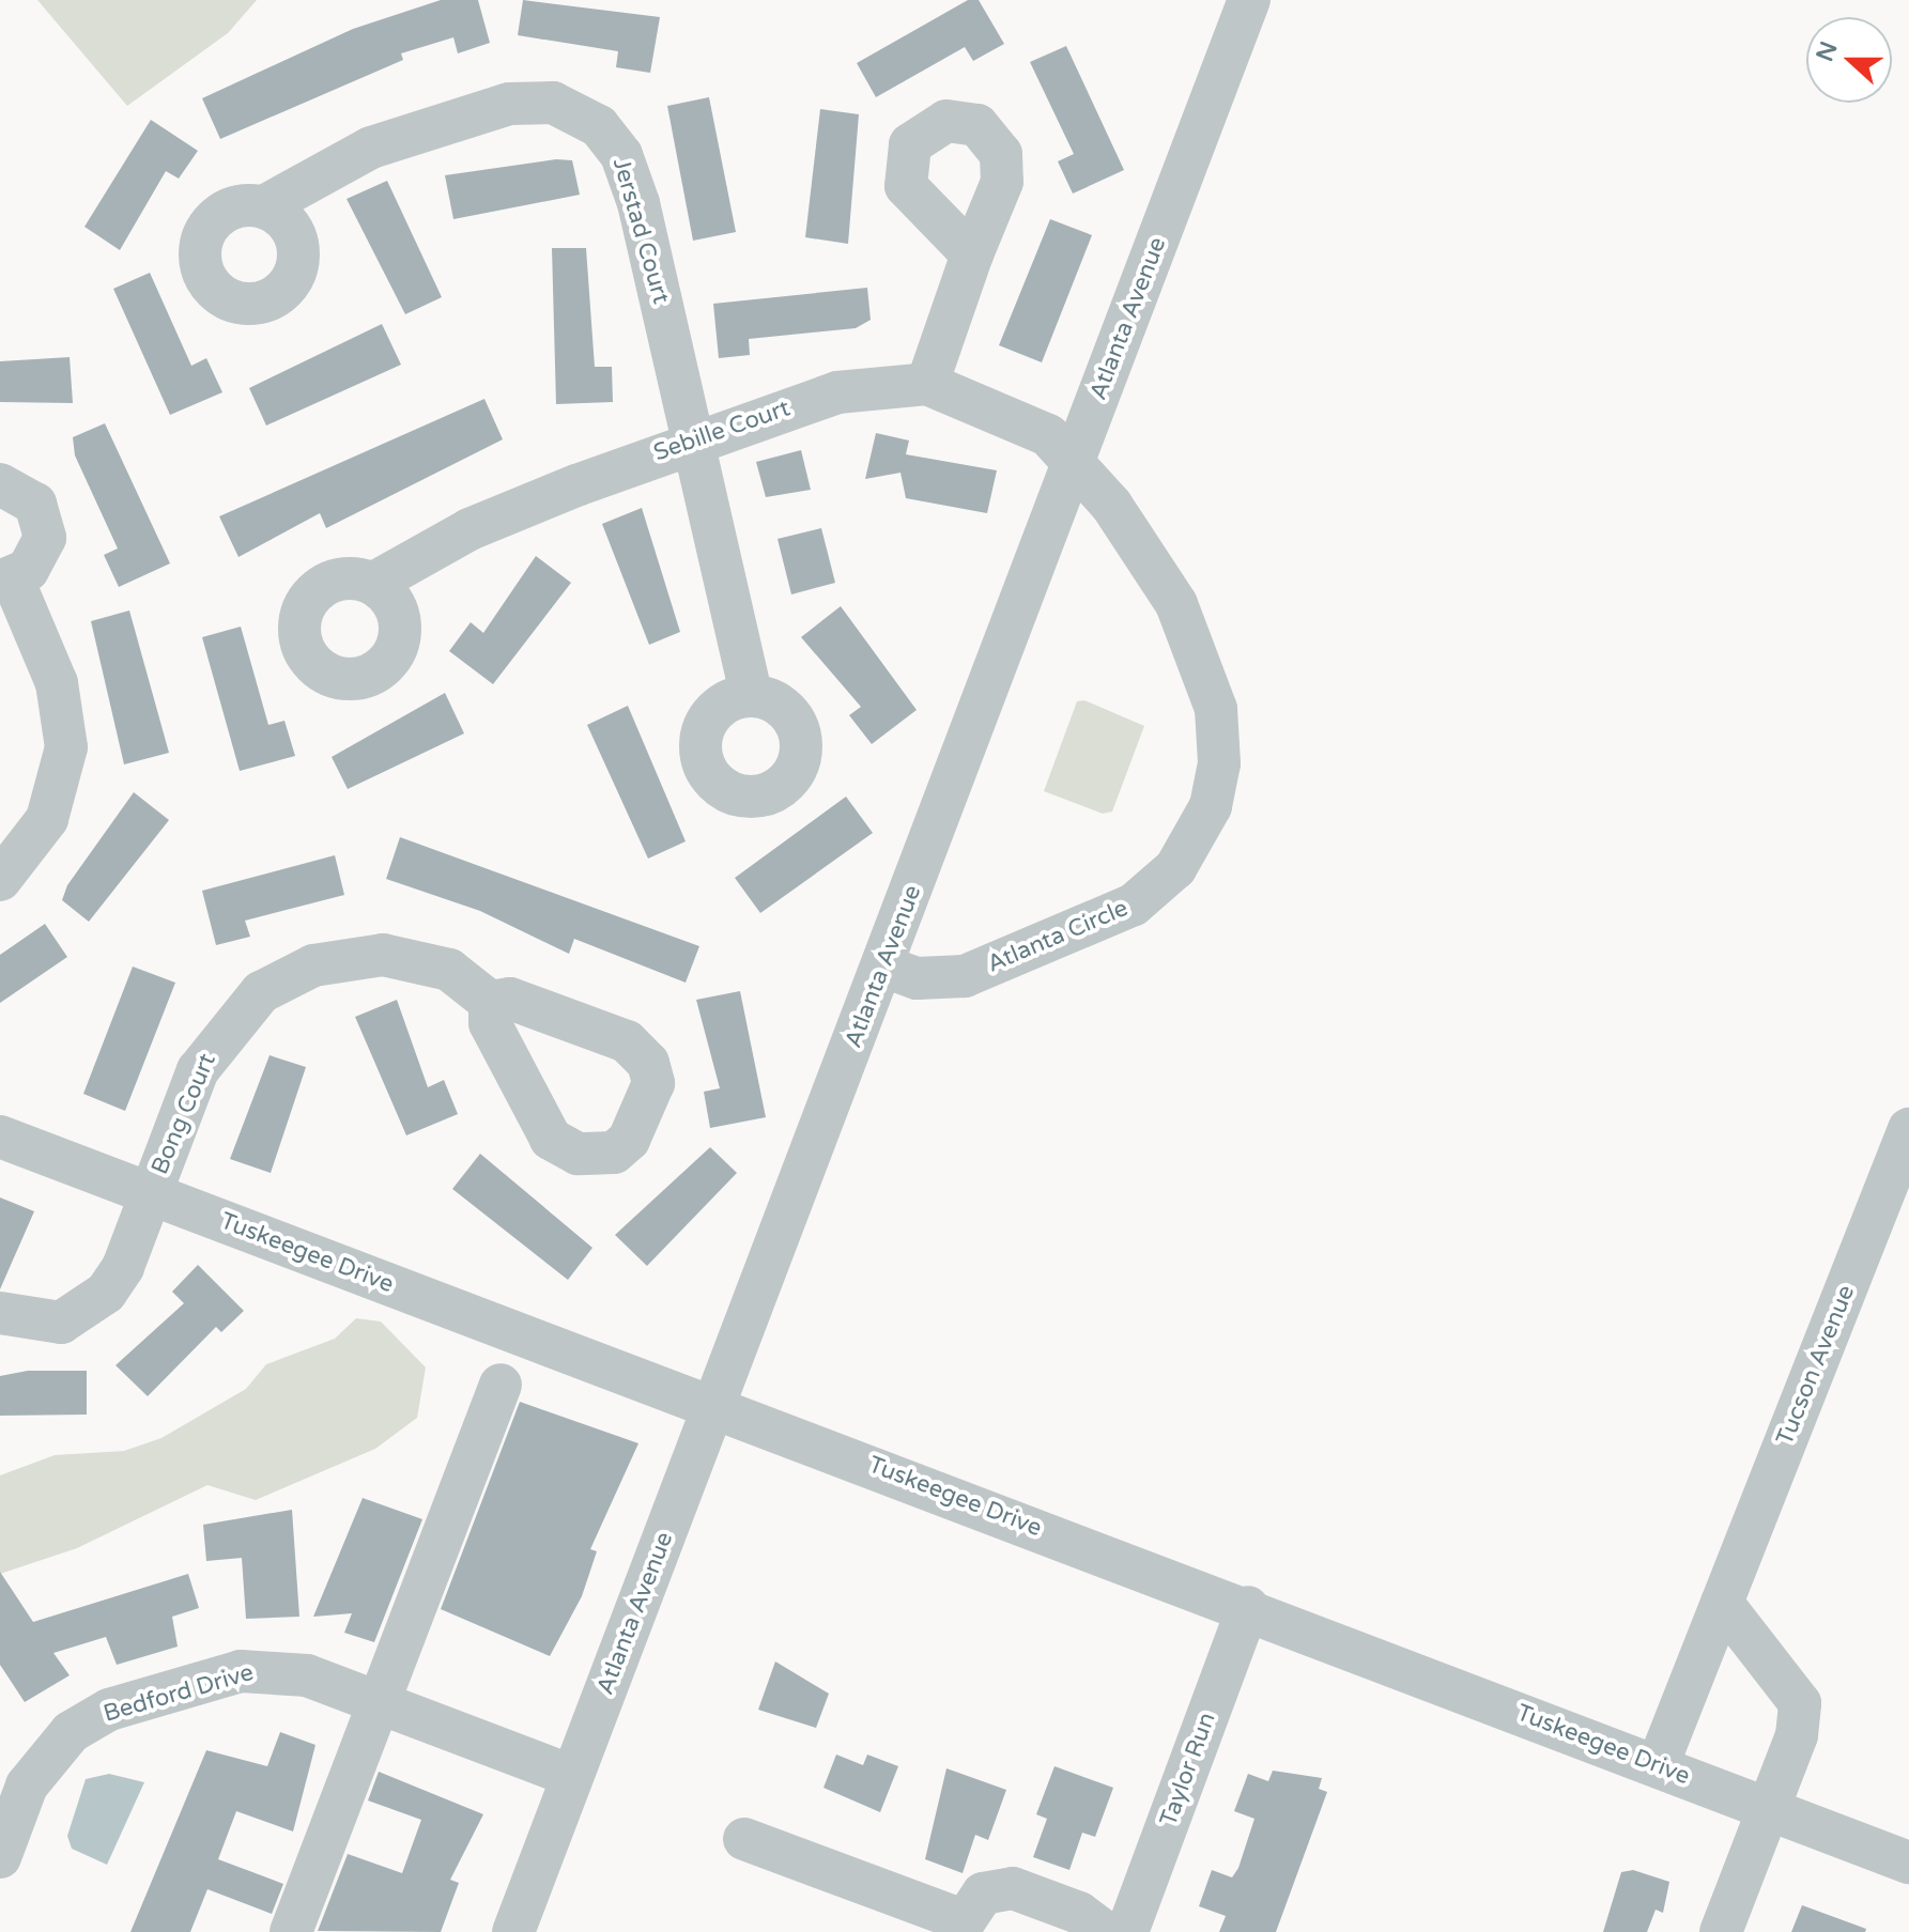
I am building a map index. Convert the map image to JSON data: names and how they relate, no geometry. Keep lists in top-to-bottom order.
{
  "streets": {
    "street": [
      "Jerstad Court",
      "Atlanta Avenue",
      "Sebille Court",
      "Atlanta Circle",
      "Bong Court",
      "Tuskeegee Drive",
      "Tucson Avenue",
      "Bedford Drive",
      "Taylor Run"
    ]
  },
  "crossings": [
    ["Jerstad Court", "Sebille Court"],
    ["Atlanta Avenue", "Sebille Court"],
    ["Atlanta Avenue", "Atlanta Circle"],
    ["Atlanta Avenue", "Tuskeegee Drive"],
    ["Atlanta Avenue", "Bedford Drive"],
    ["Sebille Court", "Atlanta Circle"],
    ["Bong Court", "Tuskeegee Drive"],
    ["Tuskeegee Drive", "Tucson Avenue"],
    ["Tuskeegee Drive", "Taylor Run"]
  ],
  "north": "left"
}
